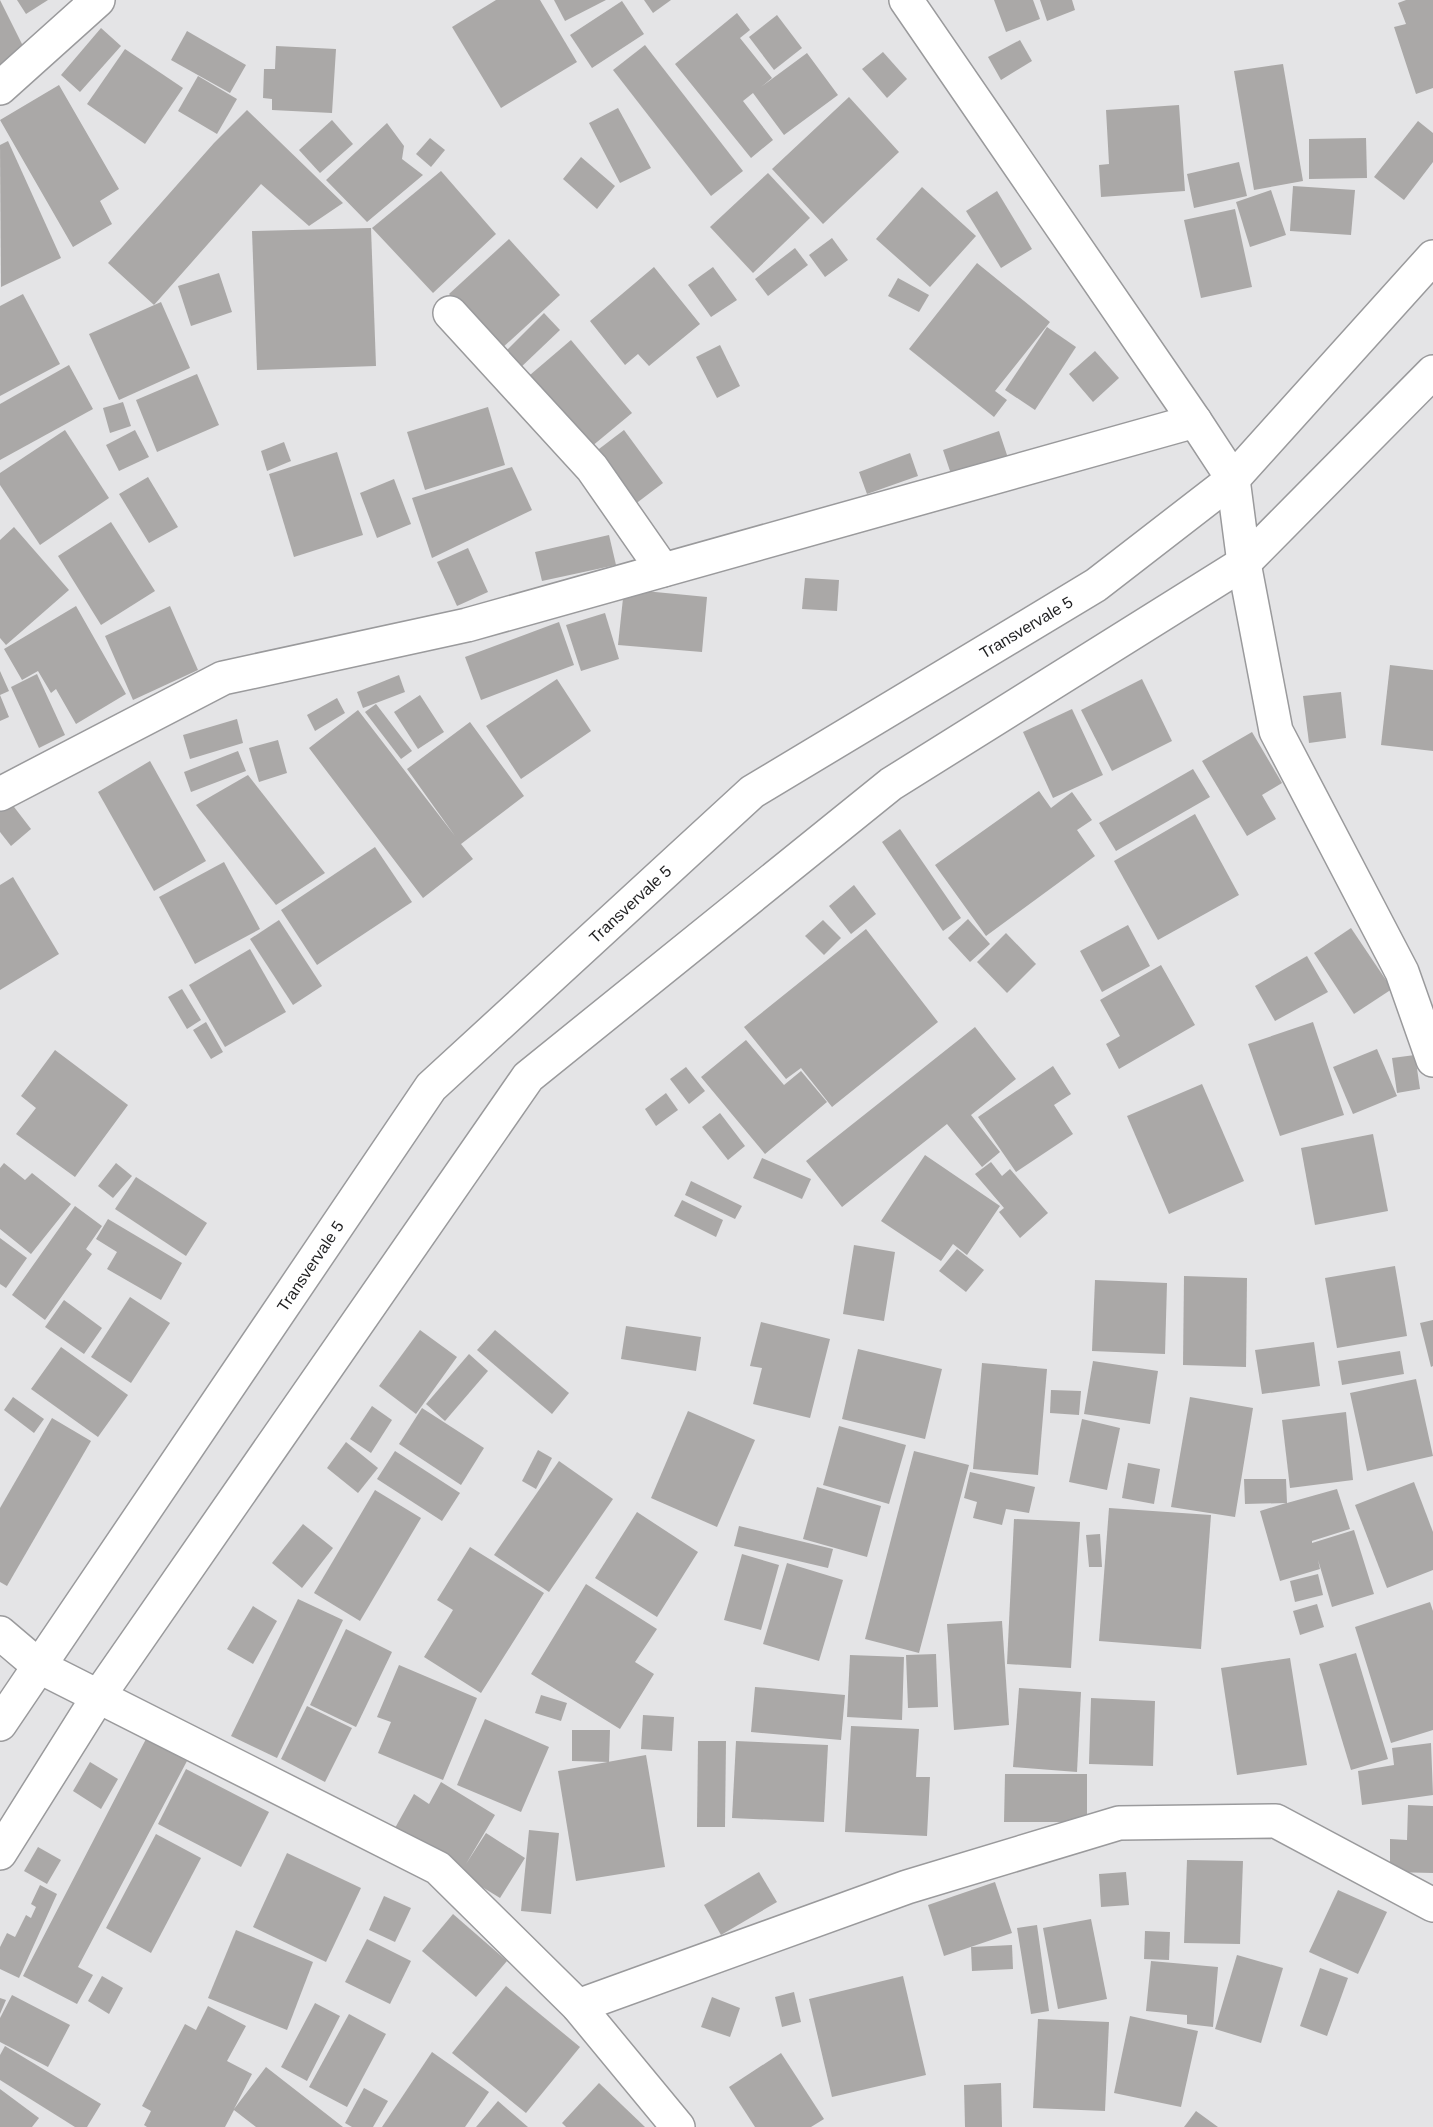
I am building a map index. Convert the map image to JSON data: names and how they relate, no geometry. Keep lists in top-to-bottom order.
{
  "streets": {
    "street": ["Transvervale 5"]
  }
}
